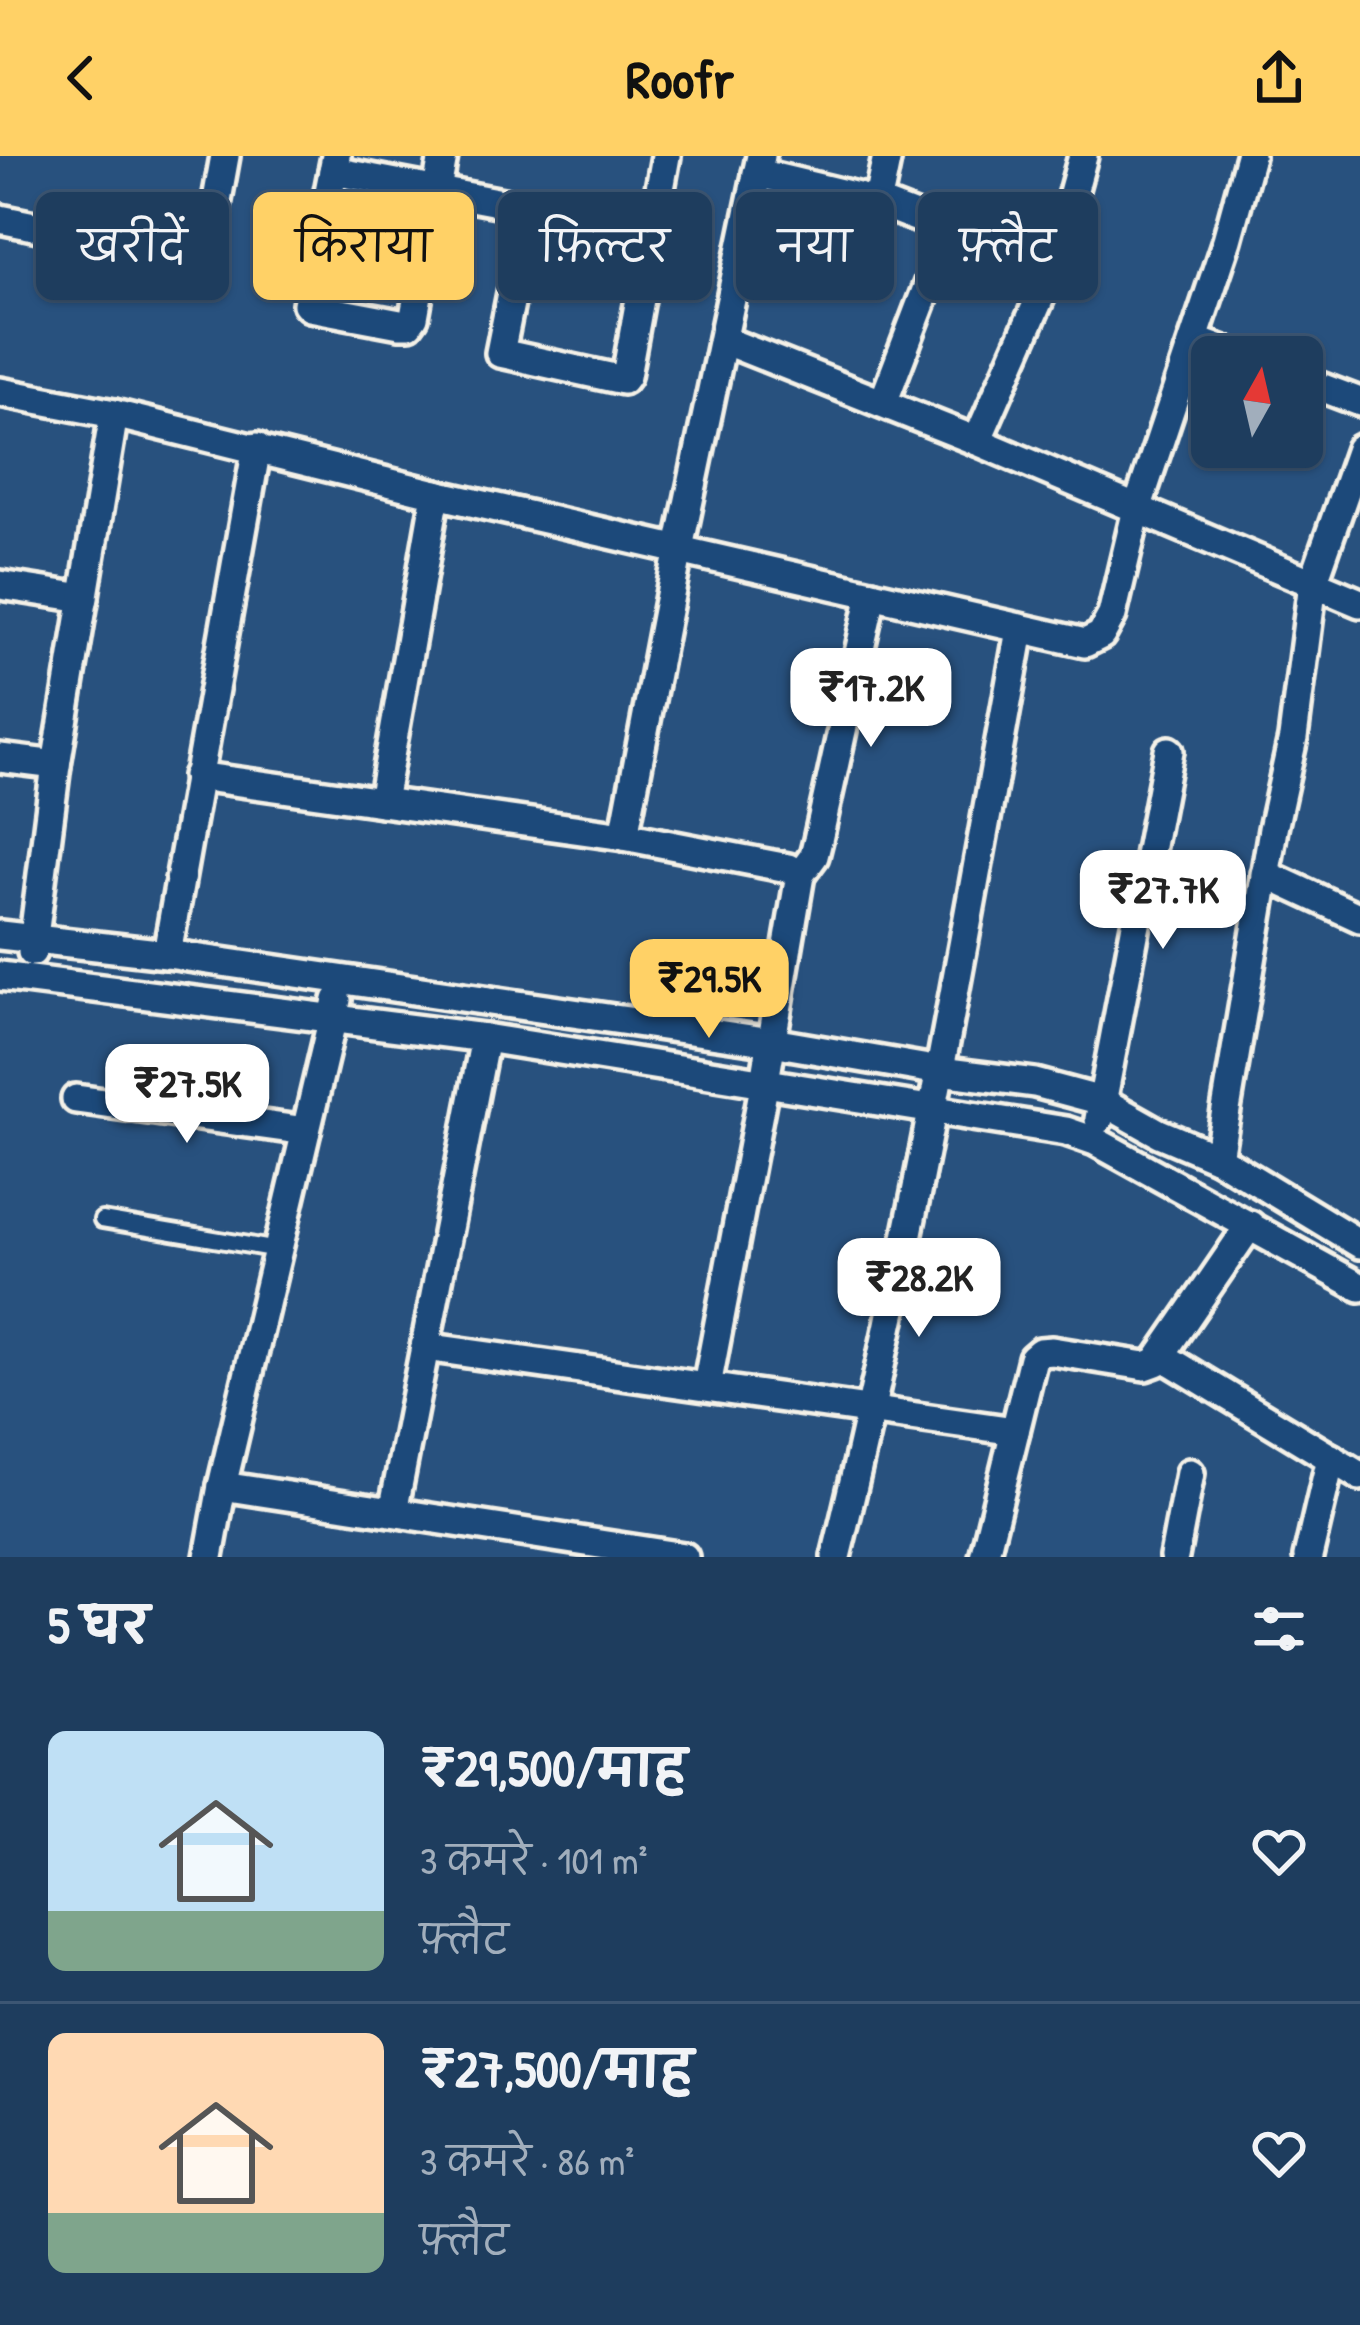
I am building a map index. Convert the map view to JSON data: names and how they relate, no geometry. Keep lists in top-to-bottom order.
{
  "north": "top",
  "page": {
    "header": "Roofr",
    "chip": [
      "खरीदें",
      "किराया",
      "फ़िल्टर",
      "नया",
      "फ़्लैट"
    ],
    "price": [
      "₹17.2K",
      "₹27.7K",
      "₹29.5K",
      "₹27.5K",
      "₹28.2K"
    ],
    "heading": "5 घर",
    "list": [
      {
        "name": "₹29,500/माह",
        "note": "3 कमरे · 101 m² · फ़्लैट"
      },
      {
        "name": "₹27,500/माह",
        "note": "3 कमरे · 86 m² · फ़्लैट"
      }
    ]
  }
}
